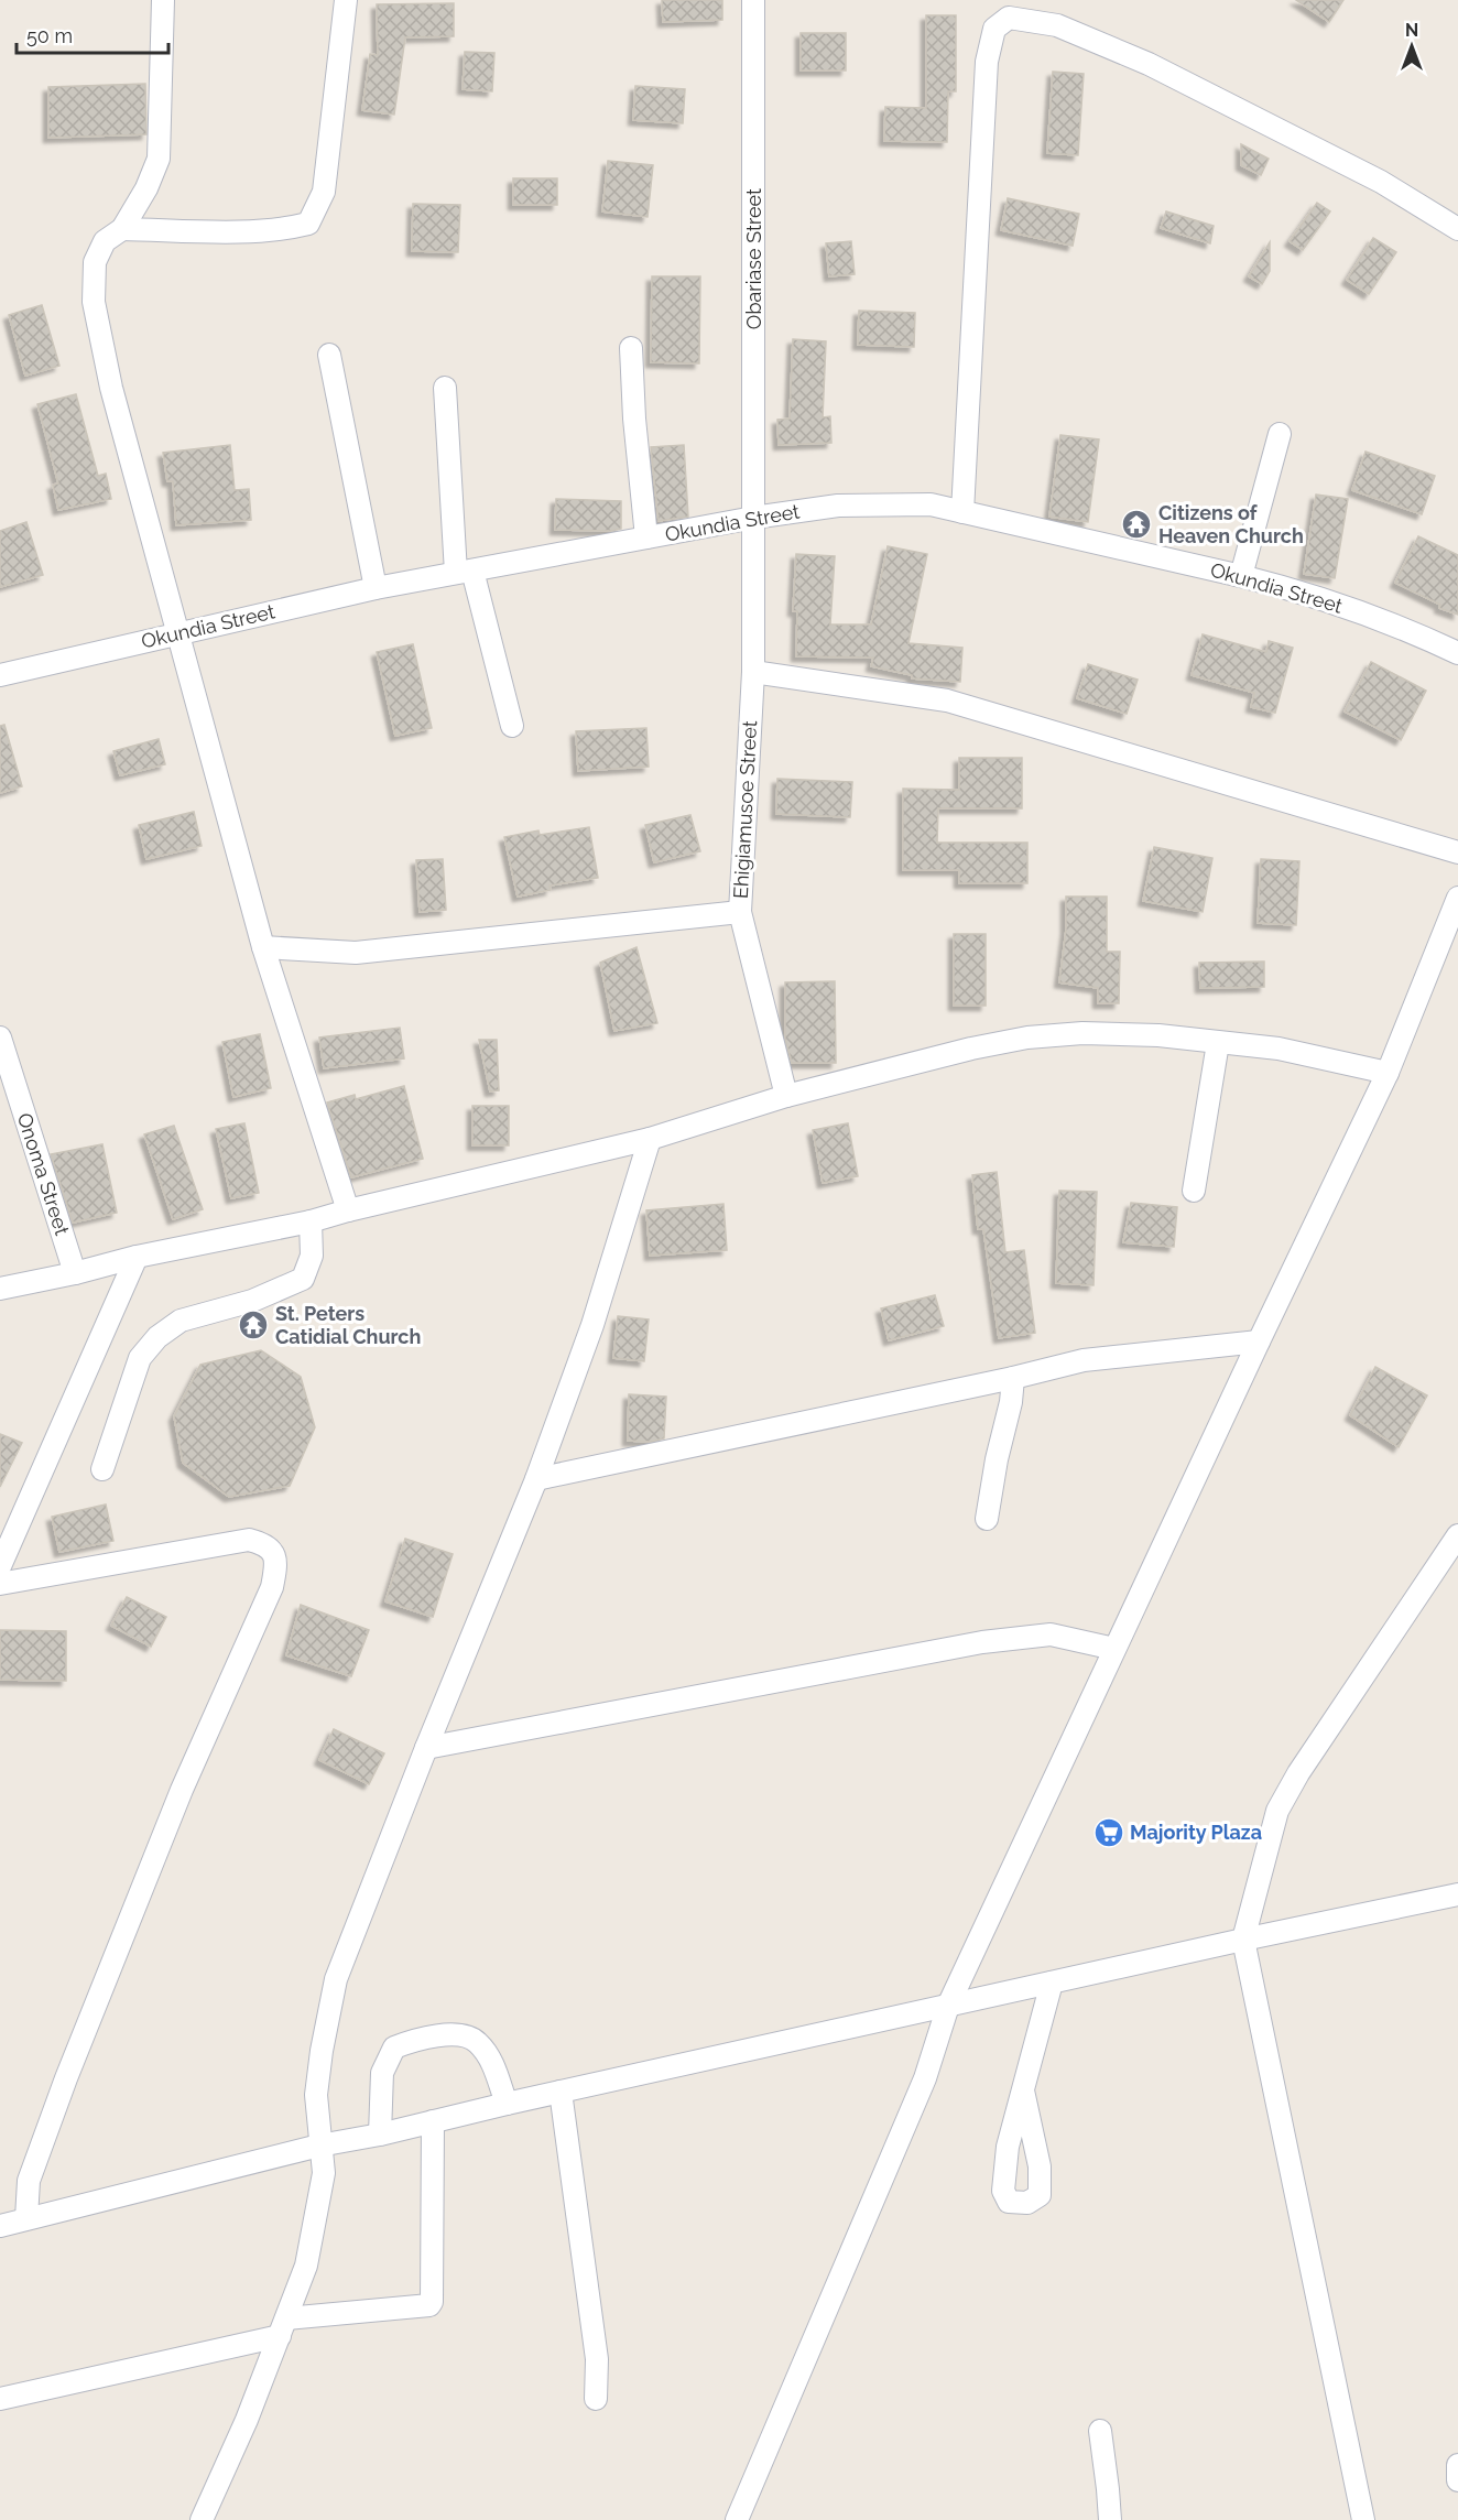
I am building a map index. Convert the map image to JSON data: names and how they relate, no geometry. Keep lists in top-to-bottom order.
{
  "streets": {
    "street": [
      "Obariase Street",
      "Okundia Street",
      "Ehigiamusoe Street",
      "Onoma Street"
    ]
  },
  "crossings": [
    ["Obariase Street", "Okundia Street"],
    ["Obariase Street", "Ehigiamusoe Street"],
    ["Okundia Street", "Ehigiamusoe Street"]
  ],
  "places": {
    "temple": ["Citizens of Heaven Church", "St. Peters Catidial Church"],
    "supermarket": ["Majority Plaza"]
  },
  "scale_bar": "50 m",
  "north": "top"
}
